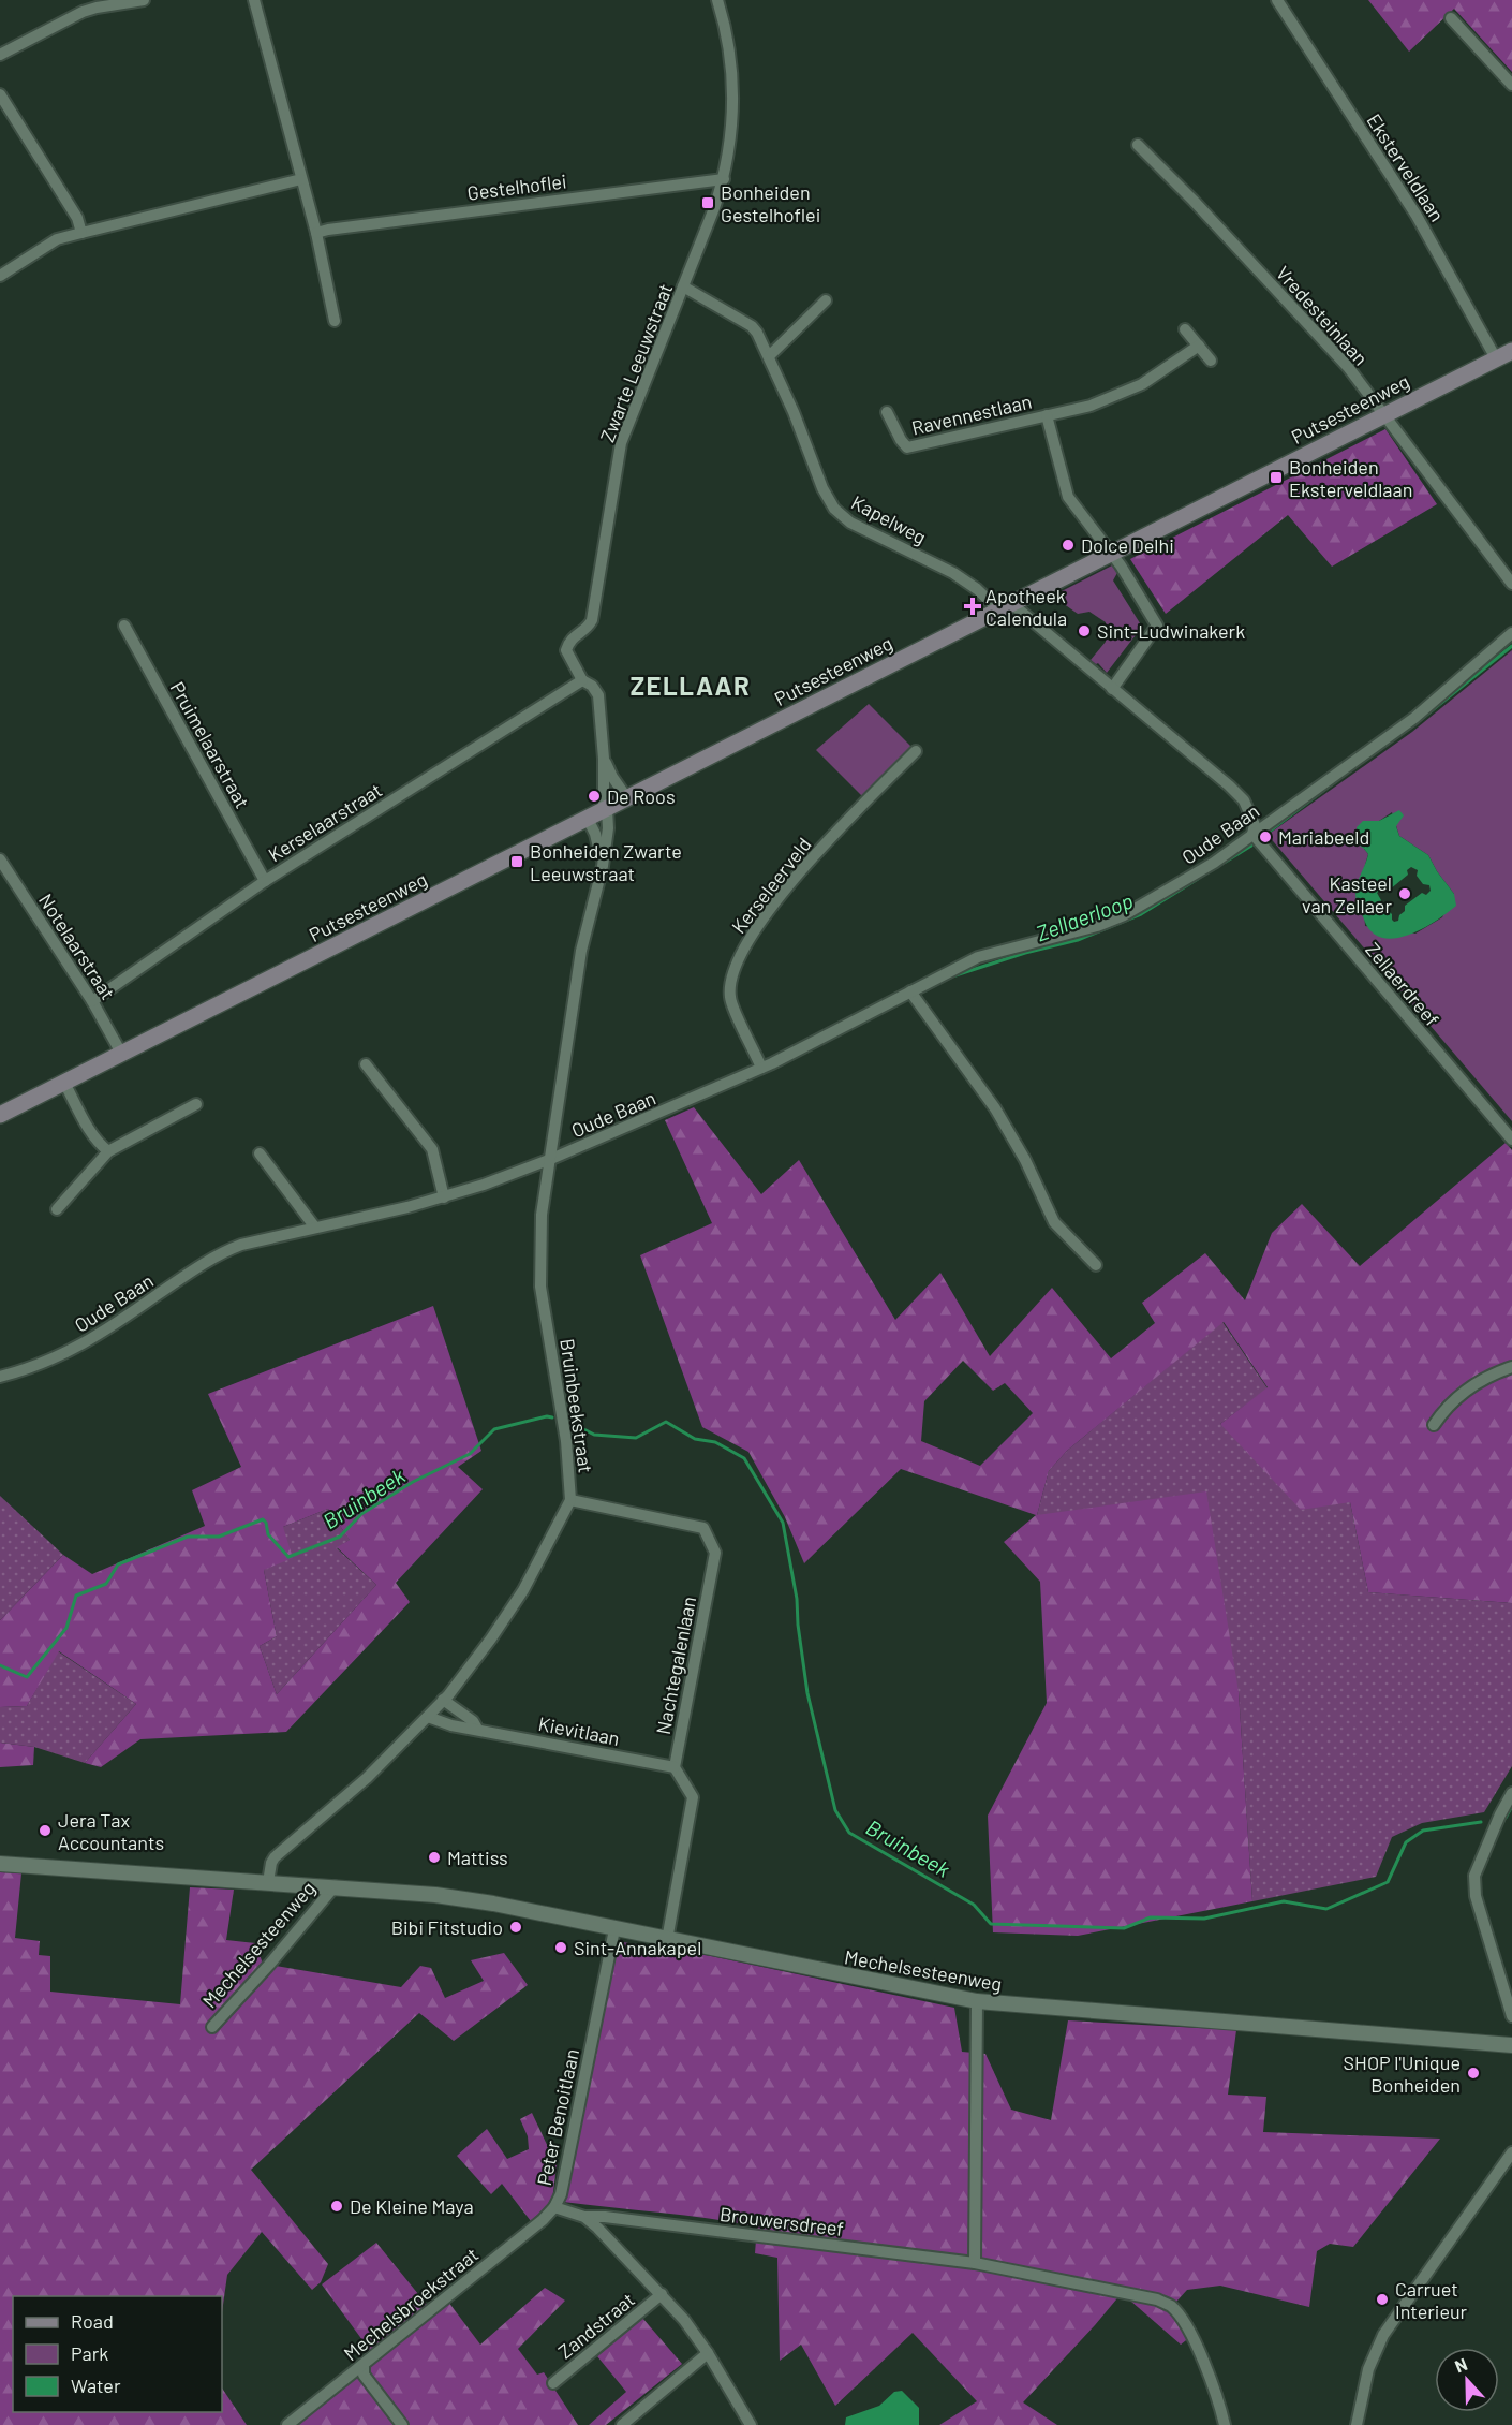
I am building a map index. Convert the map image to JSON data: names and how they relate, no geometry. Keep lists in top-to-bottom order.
{
  "streets": {
    "main road": ["Putsesteenweg"],
    "street": [
      "Eksterveldlaan",
      "Gestelhoflei",
      "Vredesteinlaan",
      "Zwarte Leeuwstraat",
      "Ravennestlaan",
      "Kapelweg",
      "Pruimelaarstraat",
      "Kerselaarstraat",
      "Oude Baan",
      "Kerseleerveld",
      "Notelaarstraat",
      "Zellaerdreef",
      "Bruinbeekstraat",
      "Nachtegalenlaan",
      "Kievitlaan",
      "Mechelsesteenweg",
      "Peter Benoitlaan",
      "Brouwersdreef",
      "Mechelsbroekstraat",
      "Zandstraat"
    ]
  },
  "crossings": [
    ["Eksterveldlaan", "Putsesteenweg"],
    ["Gestelhoflei", "Zwarte Leeuwstraat"],
    ["Vredesteinlaan", "Putsesteenweg"],
    ["Zwarte Leeuwstraat", "Putsesteenweg"],
    ["Zwarte Leeuwstraat", "Kapelweg"],
    ["Zwarte Leeuwstraat", "Kerselaarstraat"],
    ["Zwarte Leeuwstraat", "Bruinbeekstraat"],
    ["Putsesteenweg", "Ravennestlaan"],
    ["Putsesteenweg", "Kapelweg"],
    ["Putsesteenweg", "Notelaarstraat"],
    ["Putsesteenweg", "Zellaerdreef"],
    ["Putsesteenweg", "Bruinbeekstraat"],
    ["Kapelweg", "Zellaerdreef"],
    ["Pruimelaarstraat", "Kerselaarstraat"],
    ["Kerselaarstraat", "Notelaarstraat"],
    ["Oude Baan", "Kerseleerveld"],
    ["Oude Baan", "Zellaerdreef"],
    ["Oude Baan", "Bruinbeekstraat"],
    ["Bruinbeekstraat", "Nachtegalenlaan"],
    ["Bruinbeekstraat", "Kievitlaan"],
    ["Bruinbeekstraat", "Mechelsesteenweg"],
    ["Nachtegalenlaan", "Kievitlaan"],
    ["Mechelsesteenweg", "Peter Benoitlaan"],
    ["Peter Benoitlaan", "Brouwersdreef"],
    ["Peter Benoitlaan", "Mechelsbroekstraat"],
    ["Peter Benoitlaan", "Zandstraat"]
  ],
  "districts": ["ZELLAAR"],
  "water": ["Zellaerloop", "Bruinbeek"],
  "places": {
    "transit": ["Bonheiden Gestelhoflei", "Bonheiden Eksterveldlaan", "Bonheiden Zwarte Leeuwstraat"],
    "other": [
      "Dolce Delhi",
      "Sint-Ludwinakerk",
      "De Roos",
      "Mariabeeld",
      "Kasteel van Zellaer",
      "Jera Tax Accountants",
      "Mattiss",
      "Bibi Fitstudio",
      "Sint-Annakapel",
      "SHOP l'Unique Bonheiden",
      "De Kleine Maya",
      "Carruet Interieur"
    ],
    "health": ["Apotheek Calendula"]
  },
  "legend": ["Road", "Park", "Water"],
  "north": "top"
}
